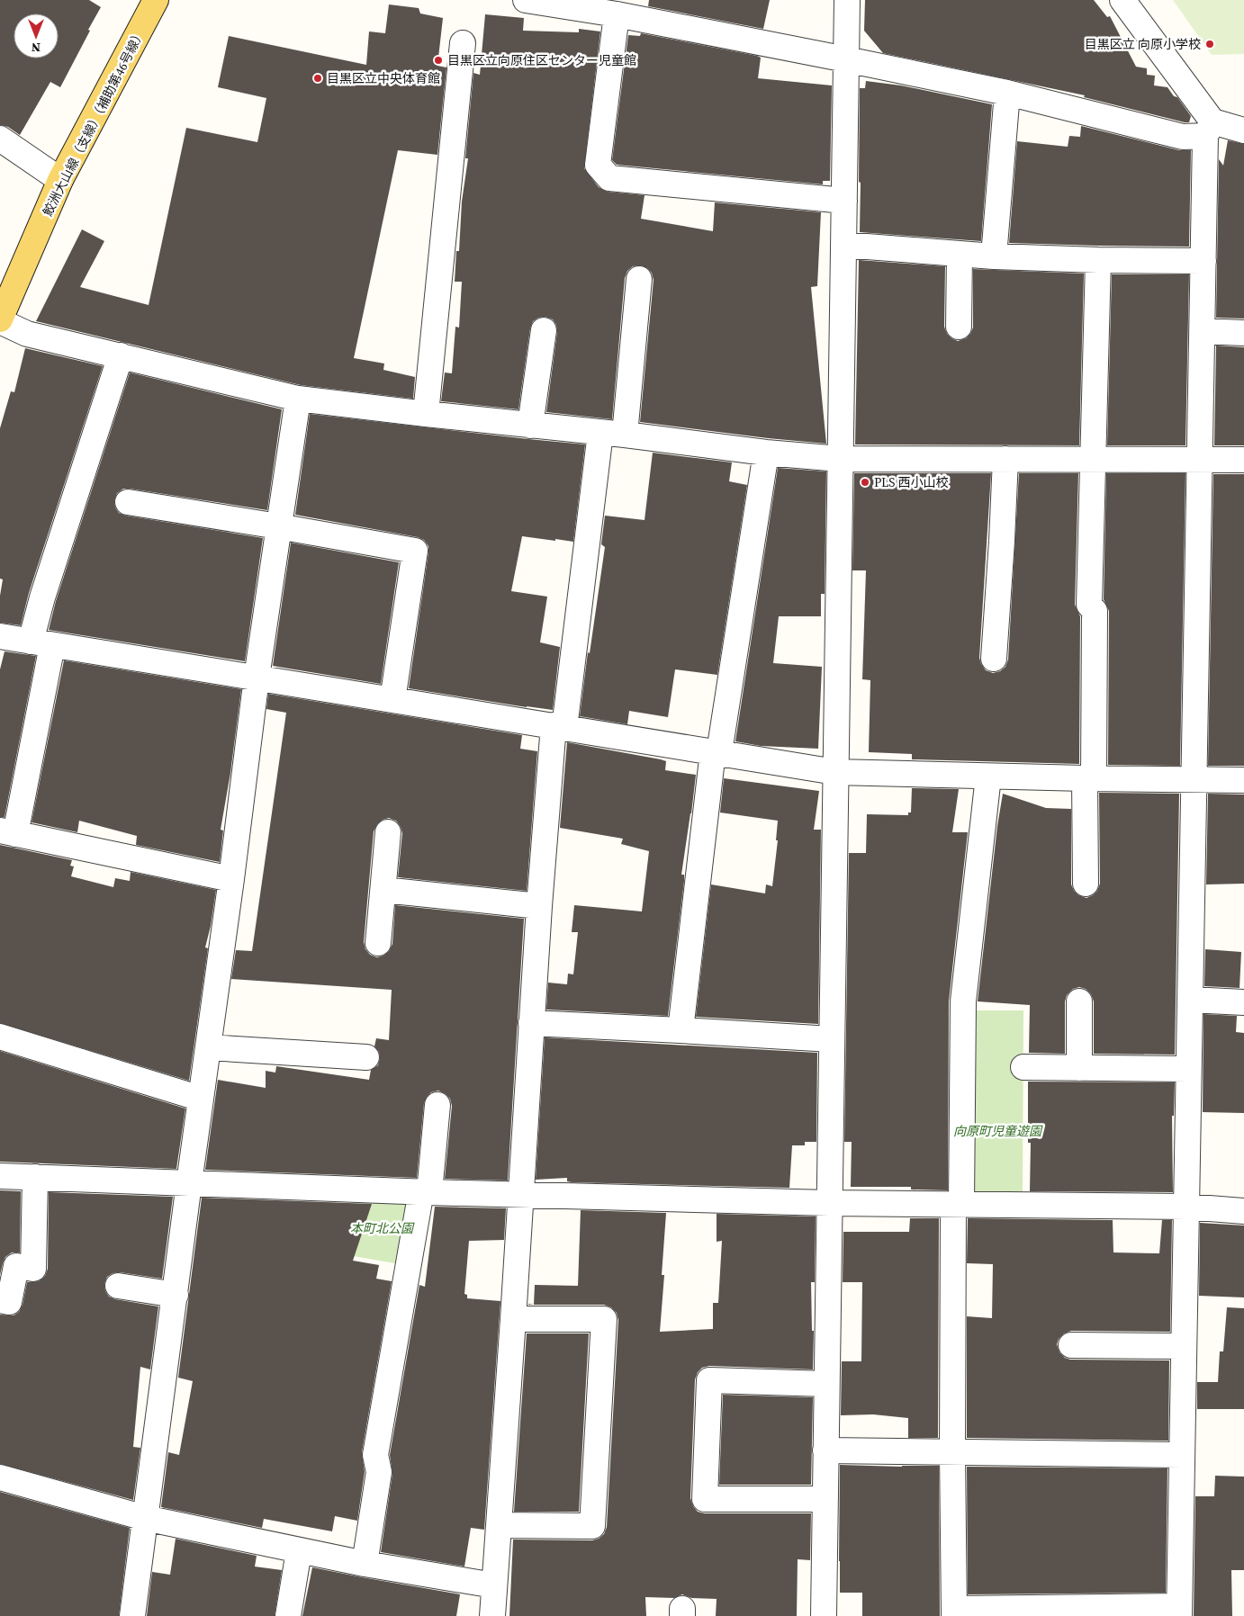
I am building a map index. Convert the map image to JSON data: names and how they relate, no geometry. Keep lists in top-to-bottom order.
{
  "streets": {
    "main road": ["鮫洲大山線（支線）（補助第46号線）"]
  },
  "parks": ["向原町児童遊園", "本町北公園"],
  "places": [
    "目黒区立 向原小学校",
    "目黒区立向原住区センター児童館",
    "目黒区立中央体育館",
    "PLS 西小山校"
  ],
  "north": "bottom"
}
